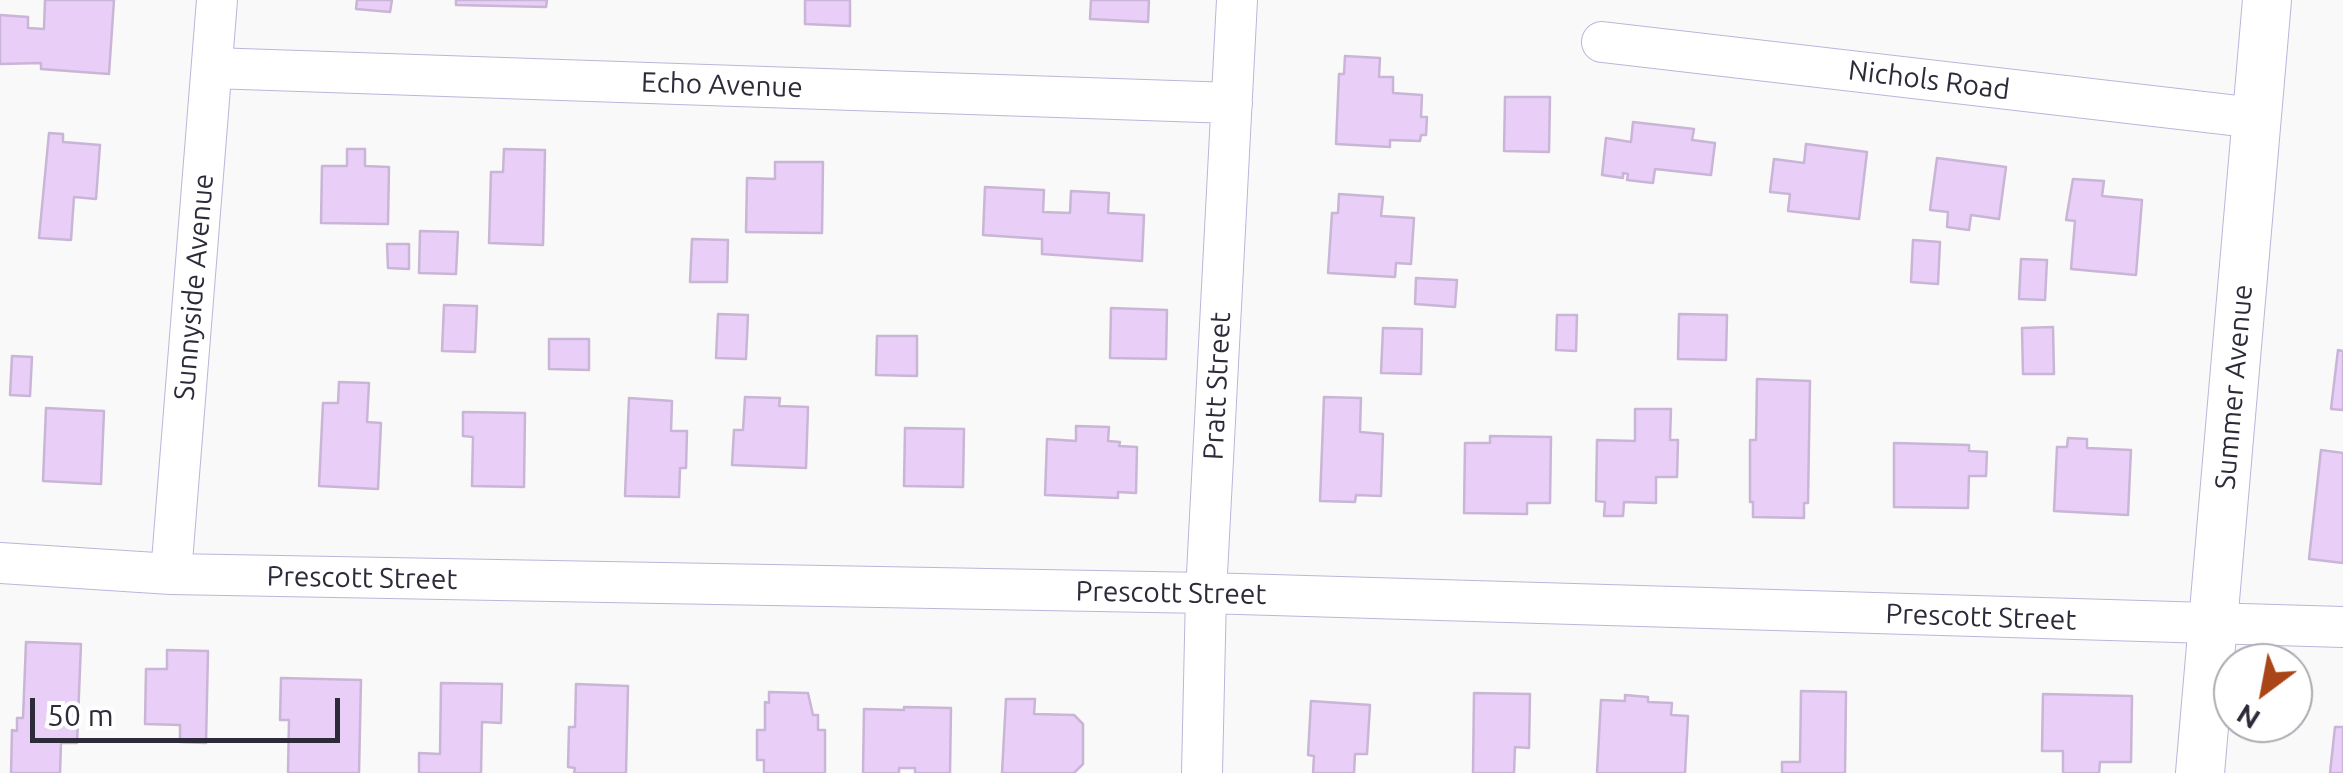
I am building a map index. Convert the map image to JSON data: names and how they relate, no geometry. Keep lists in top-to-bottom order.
{
  "streets": {
    "street": [
      "Nichols Road",
      "Echo Avenue",
      "Sunnyside Avenue",
      "Pratt Street",
      "Summer Avenue",
      "Prescott Street"
    ]
  },
  "crossings": [
    ["Nichols Road", "Summer Avenue"],
    ["Echo Avenue", "Sunnyside Avenue"],
    ["Echo Avenue", "Pratt Street"],
    ["Sunnyside Avenue", "Prescott Street"],
    ["Pratt Street", "Prescott Street"],
    ["Summer Avenue", "Prescott Street"]
  ],
  "scale_bar": "50 m",
  "north": "bottom left"
}
